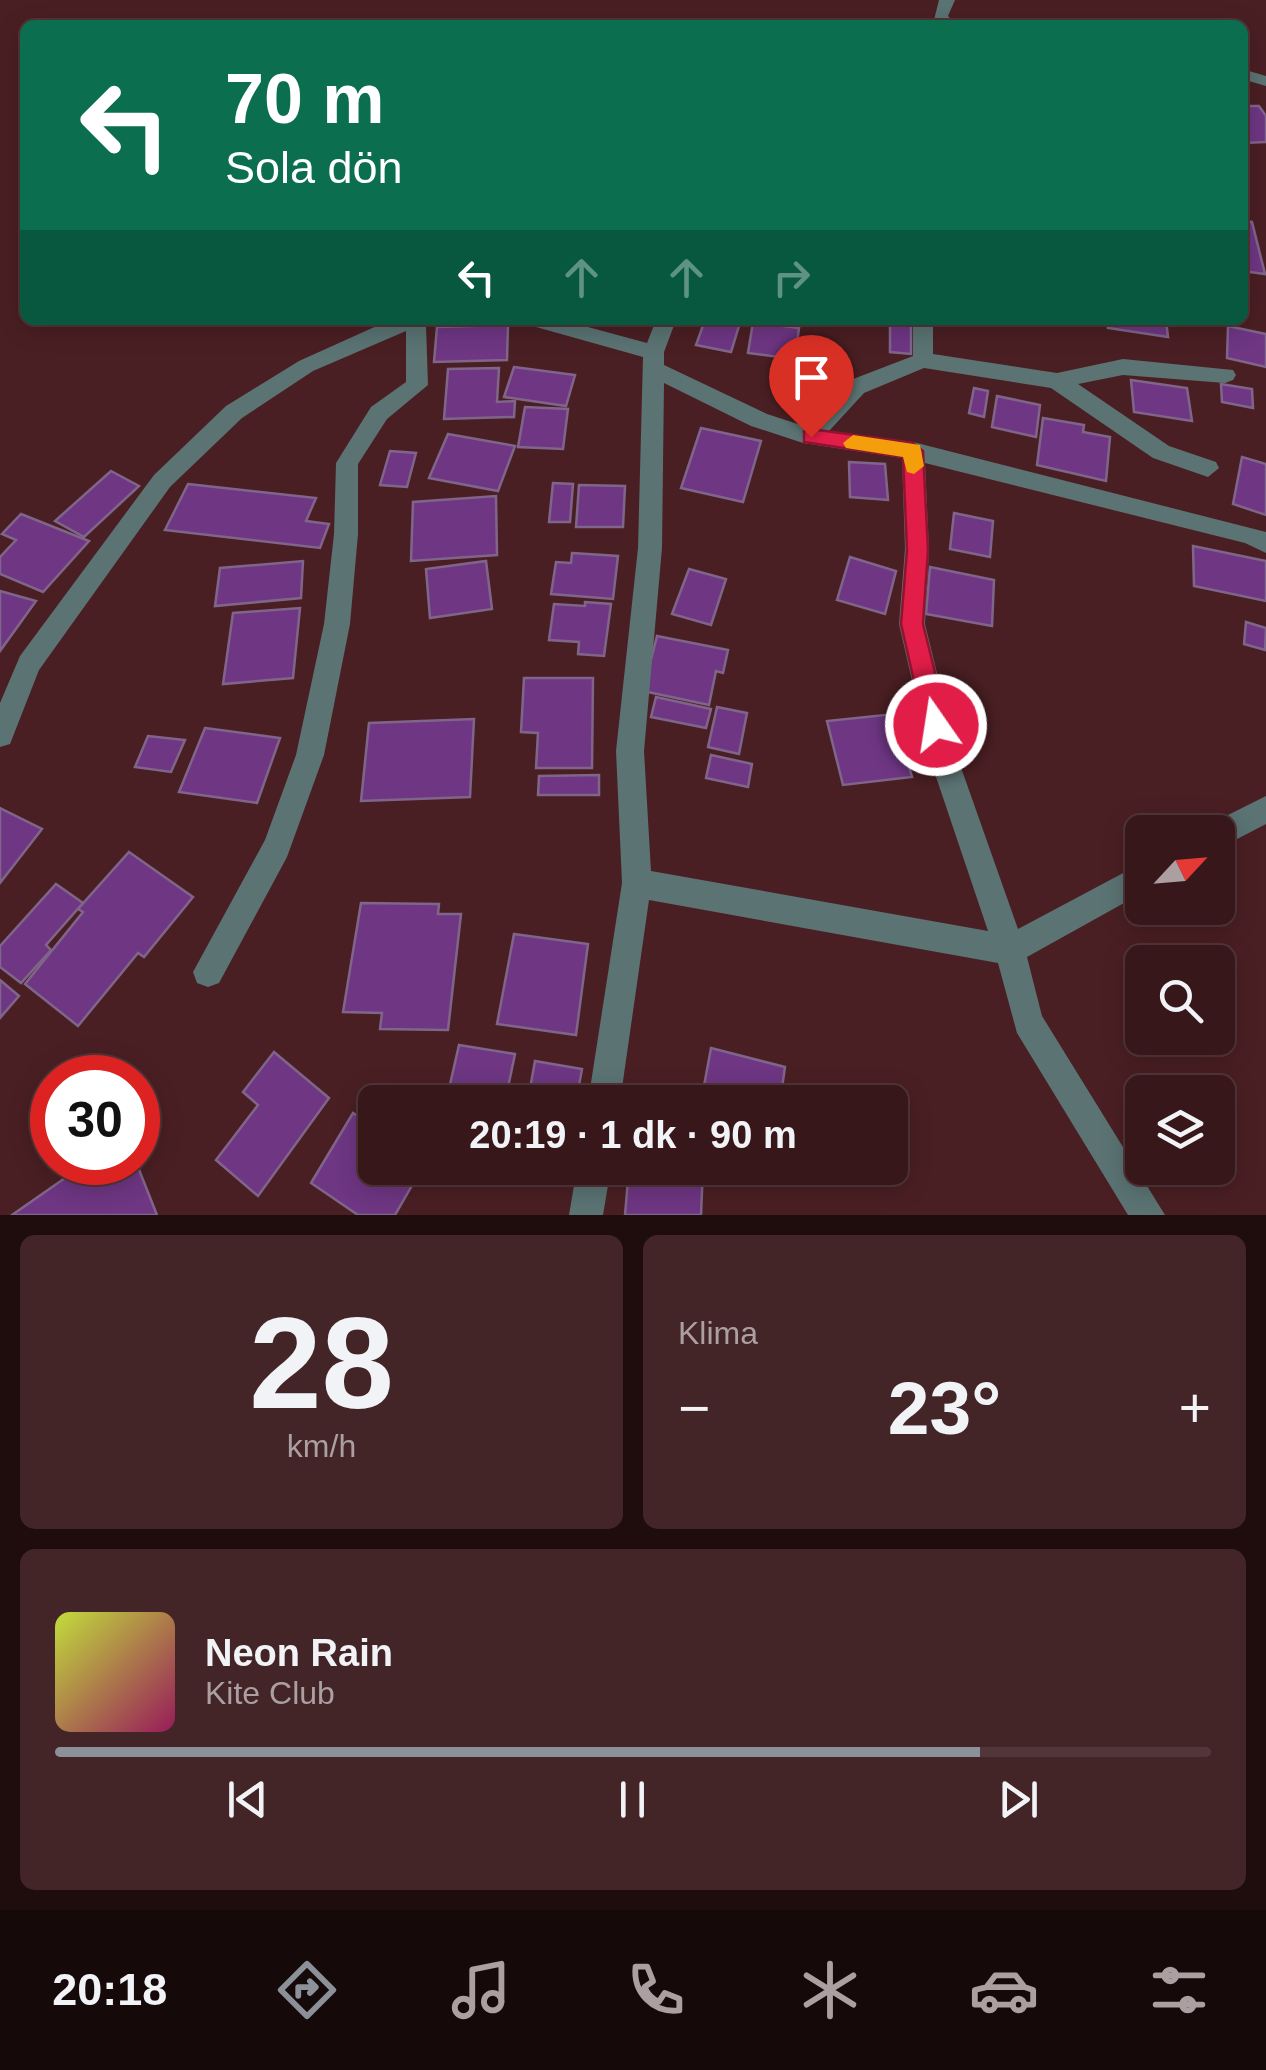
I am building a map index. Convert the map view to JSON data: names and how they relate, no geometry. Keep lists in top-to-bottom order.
{
  "north": "top right",
  "page": {
    "turn": ["70 m", "Sola dön"],
    "limit": "30",
    "trip": "20:19 · 1 dk · 90 m",
    "tile": [
      ["28", "km/h"],
      "Klima"
    ],
    "heat": ["−", "23°", "+"],
    "song": ["Neon Rain", "Kite Club"],
    "tabs": "20:18"
  }
}
